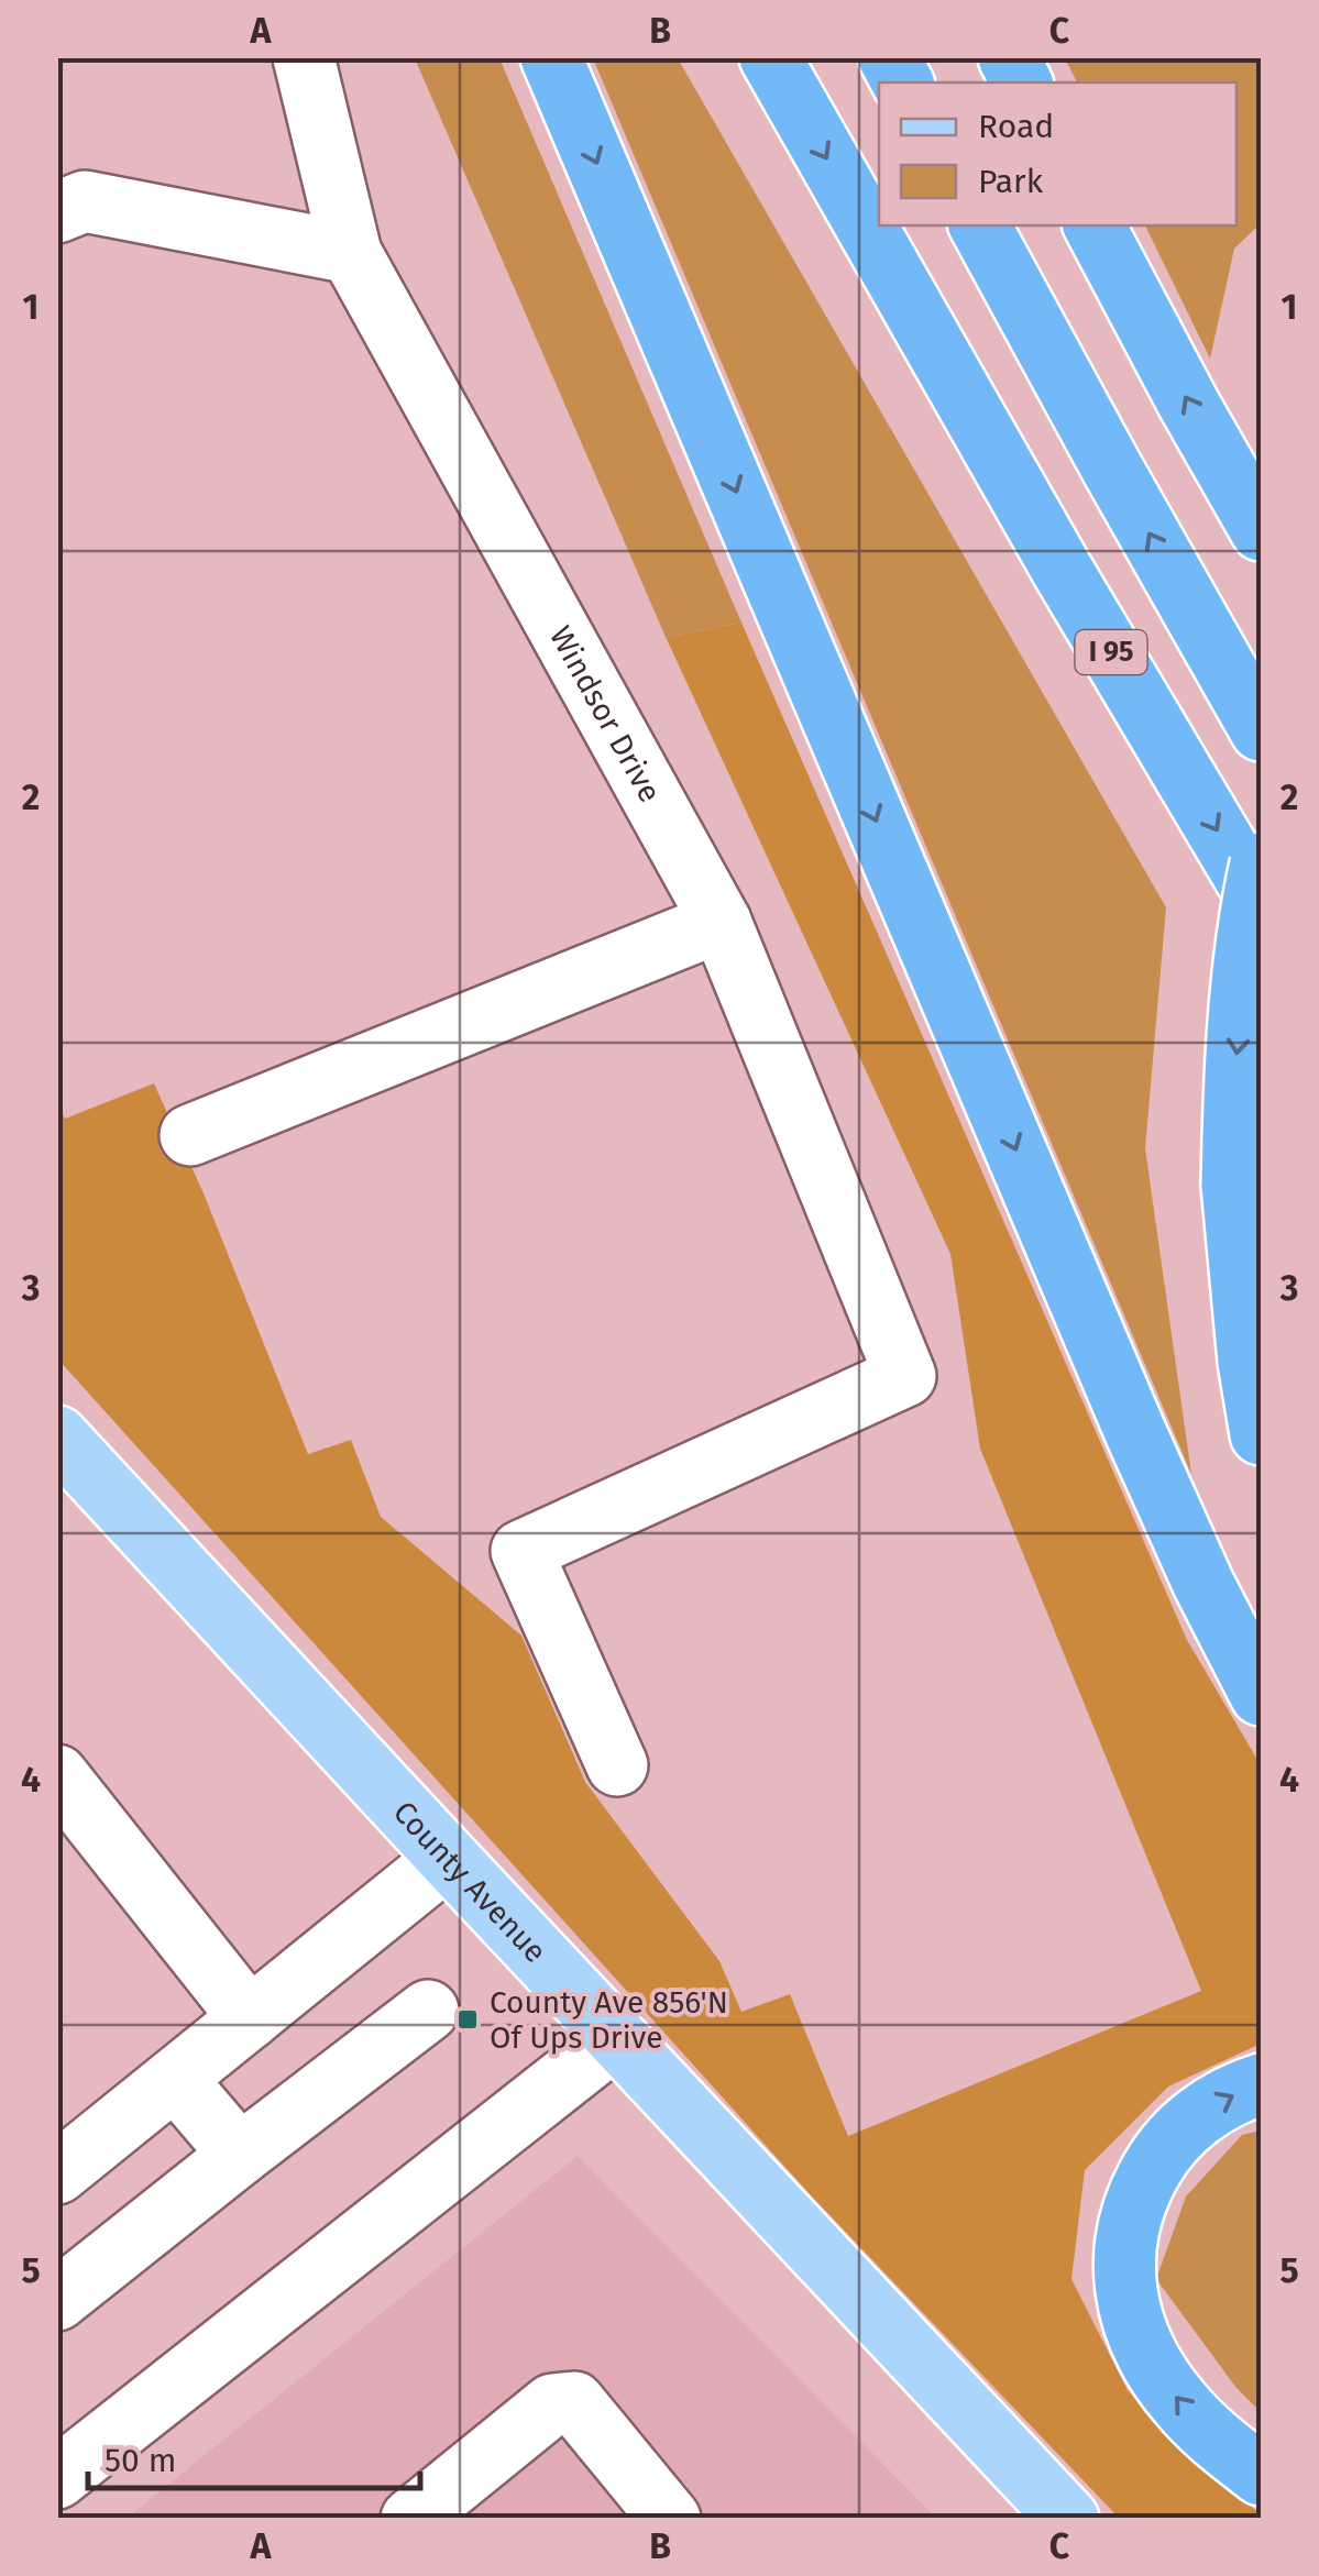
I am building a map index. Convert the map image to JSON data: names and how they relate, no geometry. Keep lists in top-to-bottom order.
{
  "streets": {
    "highway": ["I 95"],
    "main road": ["County Avenue"],
    "street": ["Windsor Drive"]
  },
  "places": {
    "transit": ["County Ave 856'N Of Ups Drive"]
  },
  "legend": ["Road", "Park"],
  "scale_bar": "50 m",
  "grid": {
    "columns": ["A", "B", "C"],
    "rows": [
      "1",
      "2",
      "3",
      "4",
      "5"
    ]
  }
}
